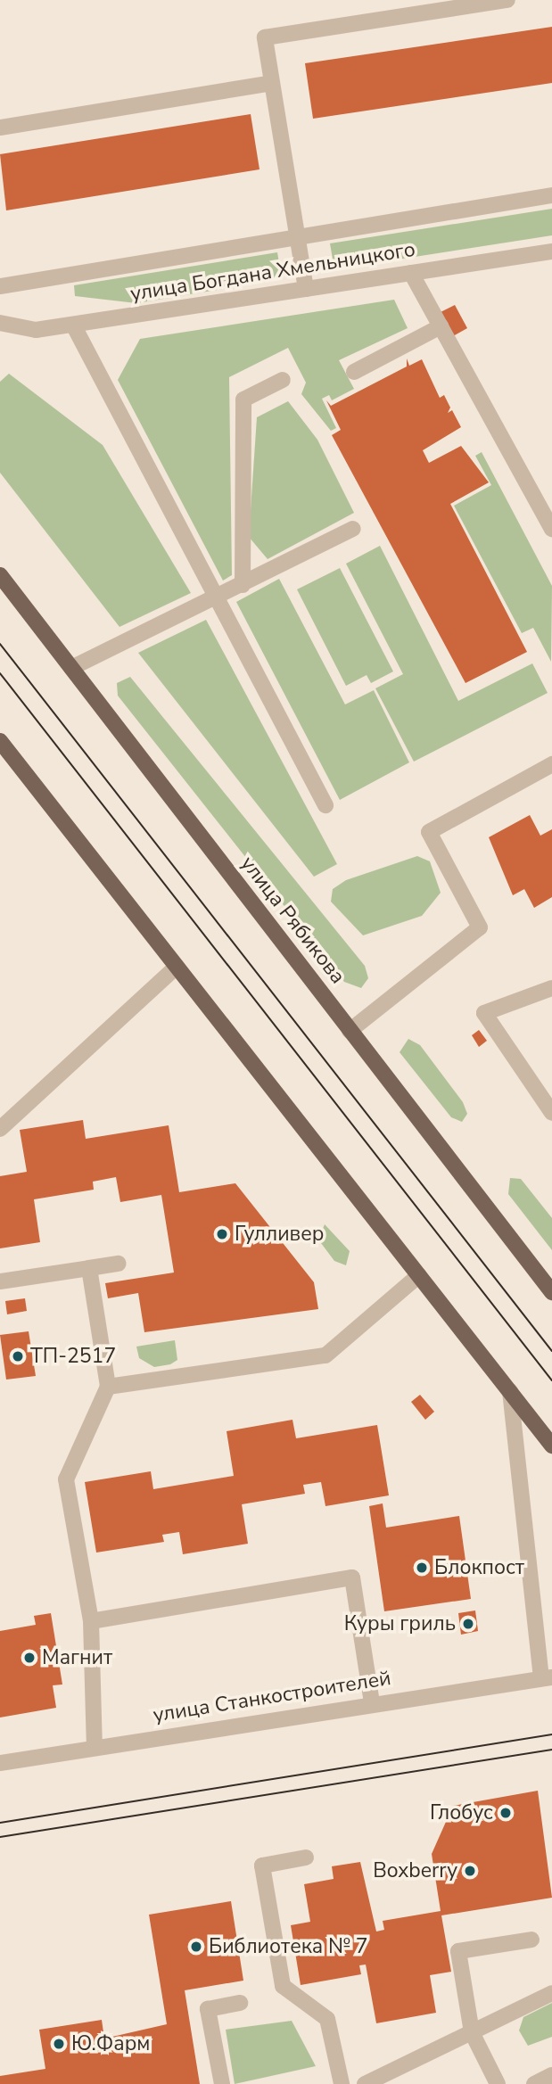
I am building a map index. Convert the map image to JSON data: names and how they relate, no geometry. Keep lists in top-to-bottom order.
{
  "streets": {
    "main road": ["улица Рябикова"],
    "street": ["улица Богдана Хмельницкого", "улица Станкостроителей"]
  },
  "places": [
    "Гулливер",
    "ТП-2517",
    "Блокпост",
    "Куры гриль",
    "Магнит",
    "Глобус",
    "Boxberry",
    "Библиотека № 7",
    "Ю.Фарм"
  ]
}
